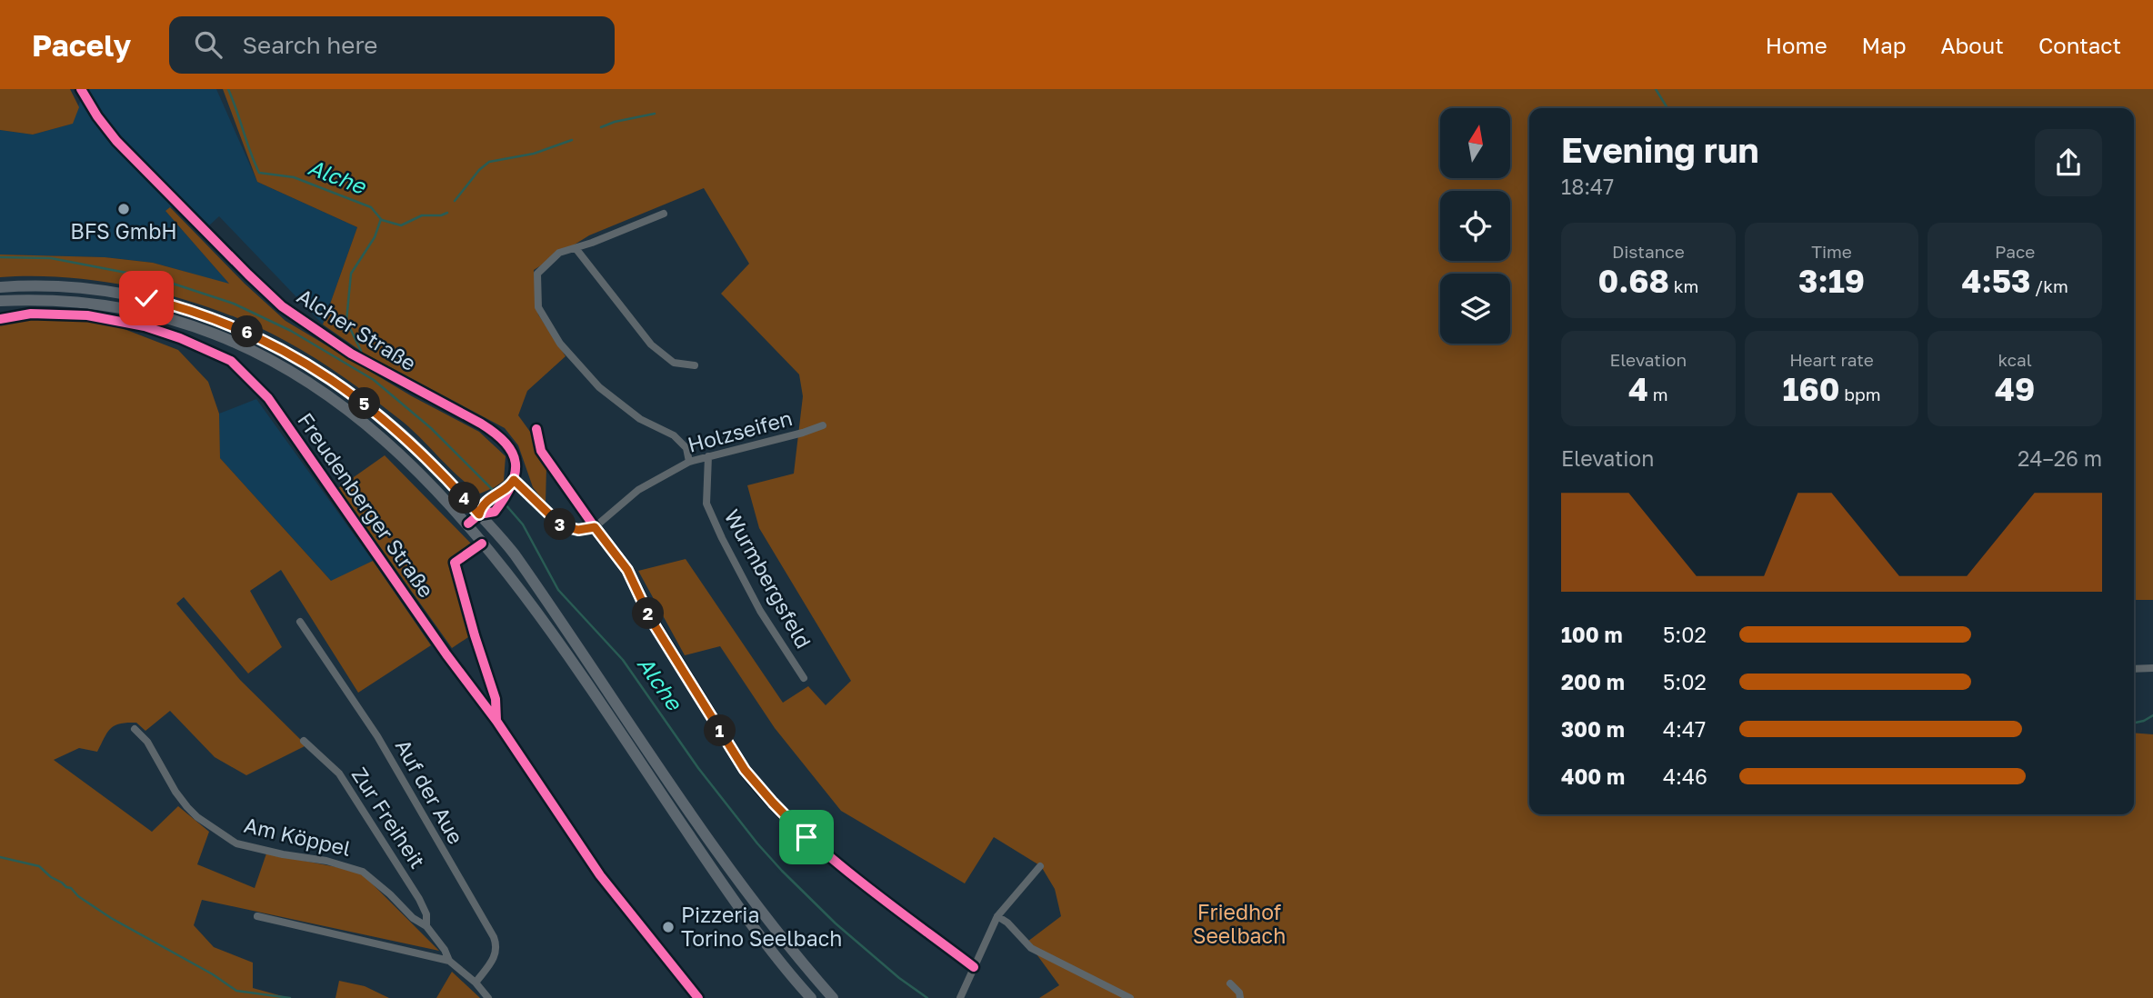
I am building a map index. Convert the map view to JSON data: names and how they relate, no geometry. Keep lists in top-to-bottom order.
{
  "streets": {
    "main road": ["Freudenberger Straße"],
    "street": [
      "Alcher Straße",
      "Holzseifen",
      "Wurmbergsfeld",
      "Auf der Aue",
      "Zur Freiheit",
      "Am Köppel"
    ]
  },
  "crossings": [
    ["Holzseifen", "Wurmbergsfeld"],
    ["Auf der Aue", "Am Köppel"],
    ["Zur Freiheit", "Am Köppel"]
  ],
  "water": ["Alche"],
  "parks": ["Friedhof Seelbach"],
  "places": ["BFS GmbH", "Pizzeria Torino Seelbach"],
  "north": "top",
  "page": {
    "header": "Pacely",
    "search": "Search here",
    "nav": [
      "Home",
      "Map",
      "About",
      "Contact"
    ],
    "heading": ["Evening run", "18:47"],
    "stats": [
      ["Distance", "0.68 km"],
      ["Time", "3:19"],
      ["Pace", "4:53 /km"],
      ["Elevation", "4 m"],
      ["Heart rate", "160 bpm"],
      ["kcal", "49"]
    ],
    "pins": [
      "6",
      "5",
      "4",
      "3",
      "2",
      "1"
    ],
    "chart": ["Elevation", "24–26 m"],
    "list": [
      {
        "name": "100 m",
        "note": "5:02"
      },
      {
        "name": "200 m",
        "note": "5:02"
      },
      {
        "name": "300 m",
        "note": "4:47"
      },
      {
        "name": "400 m",
        "note": "4:46"
      }
    ]
  }
}
